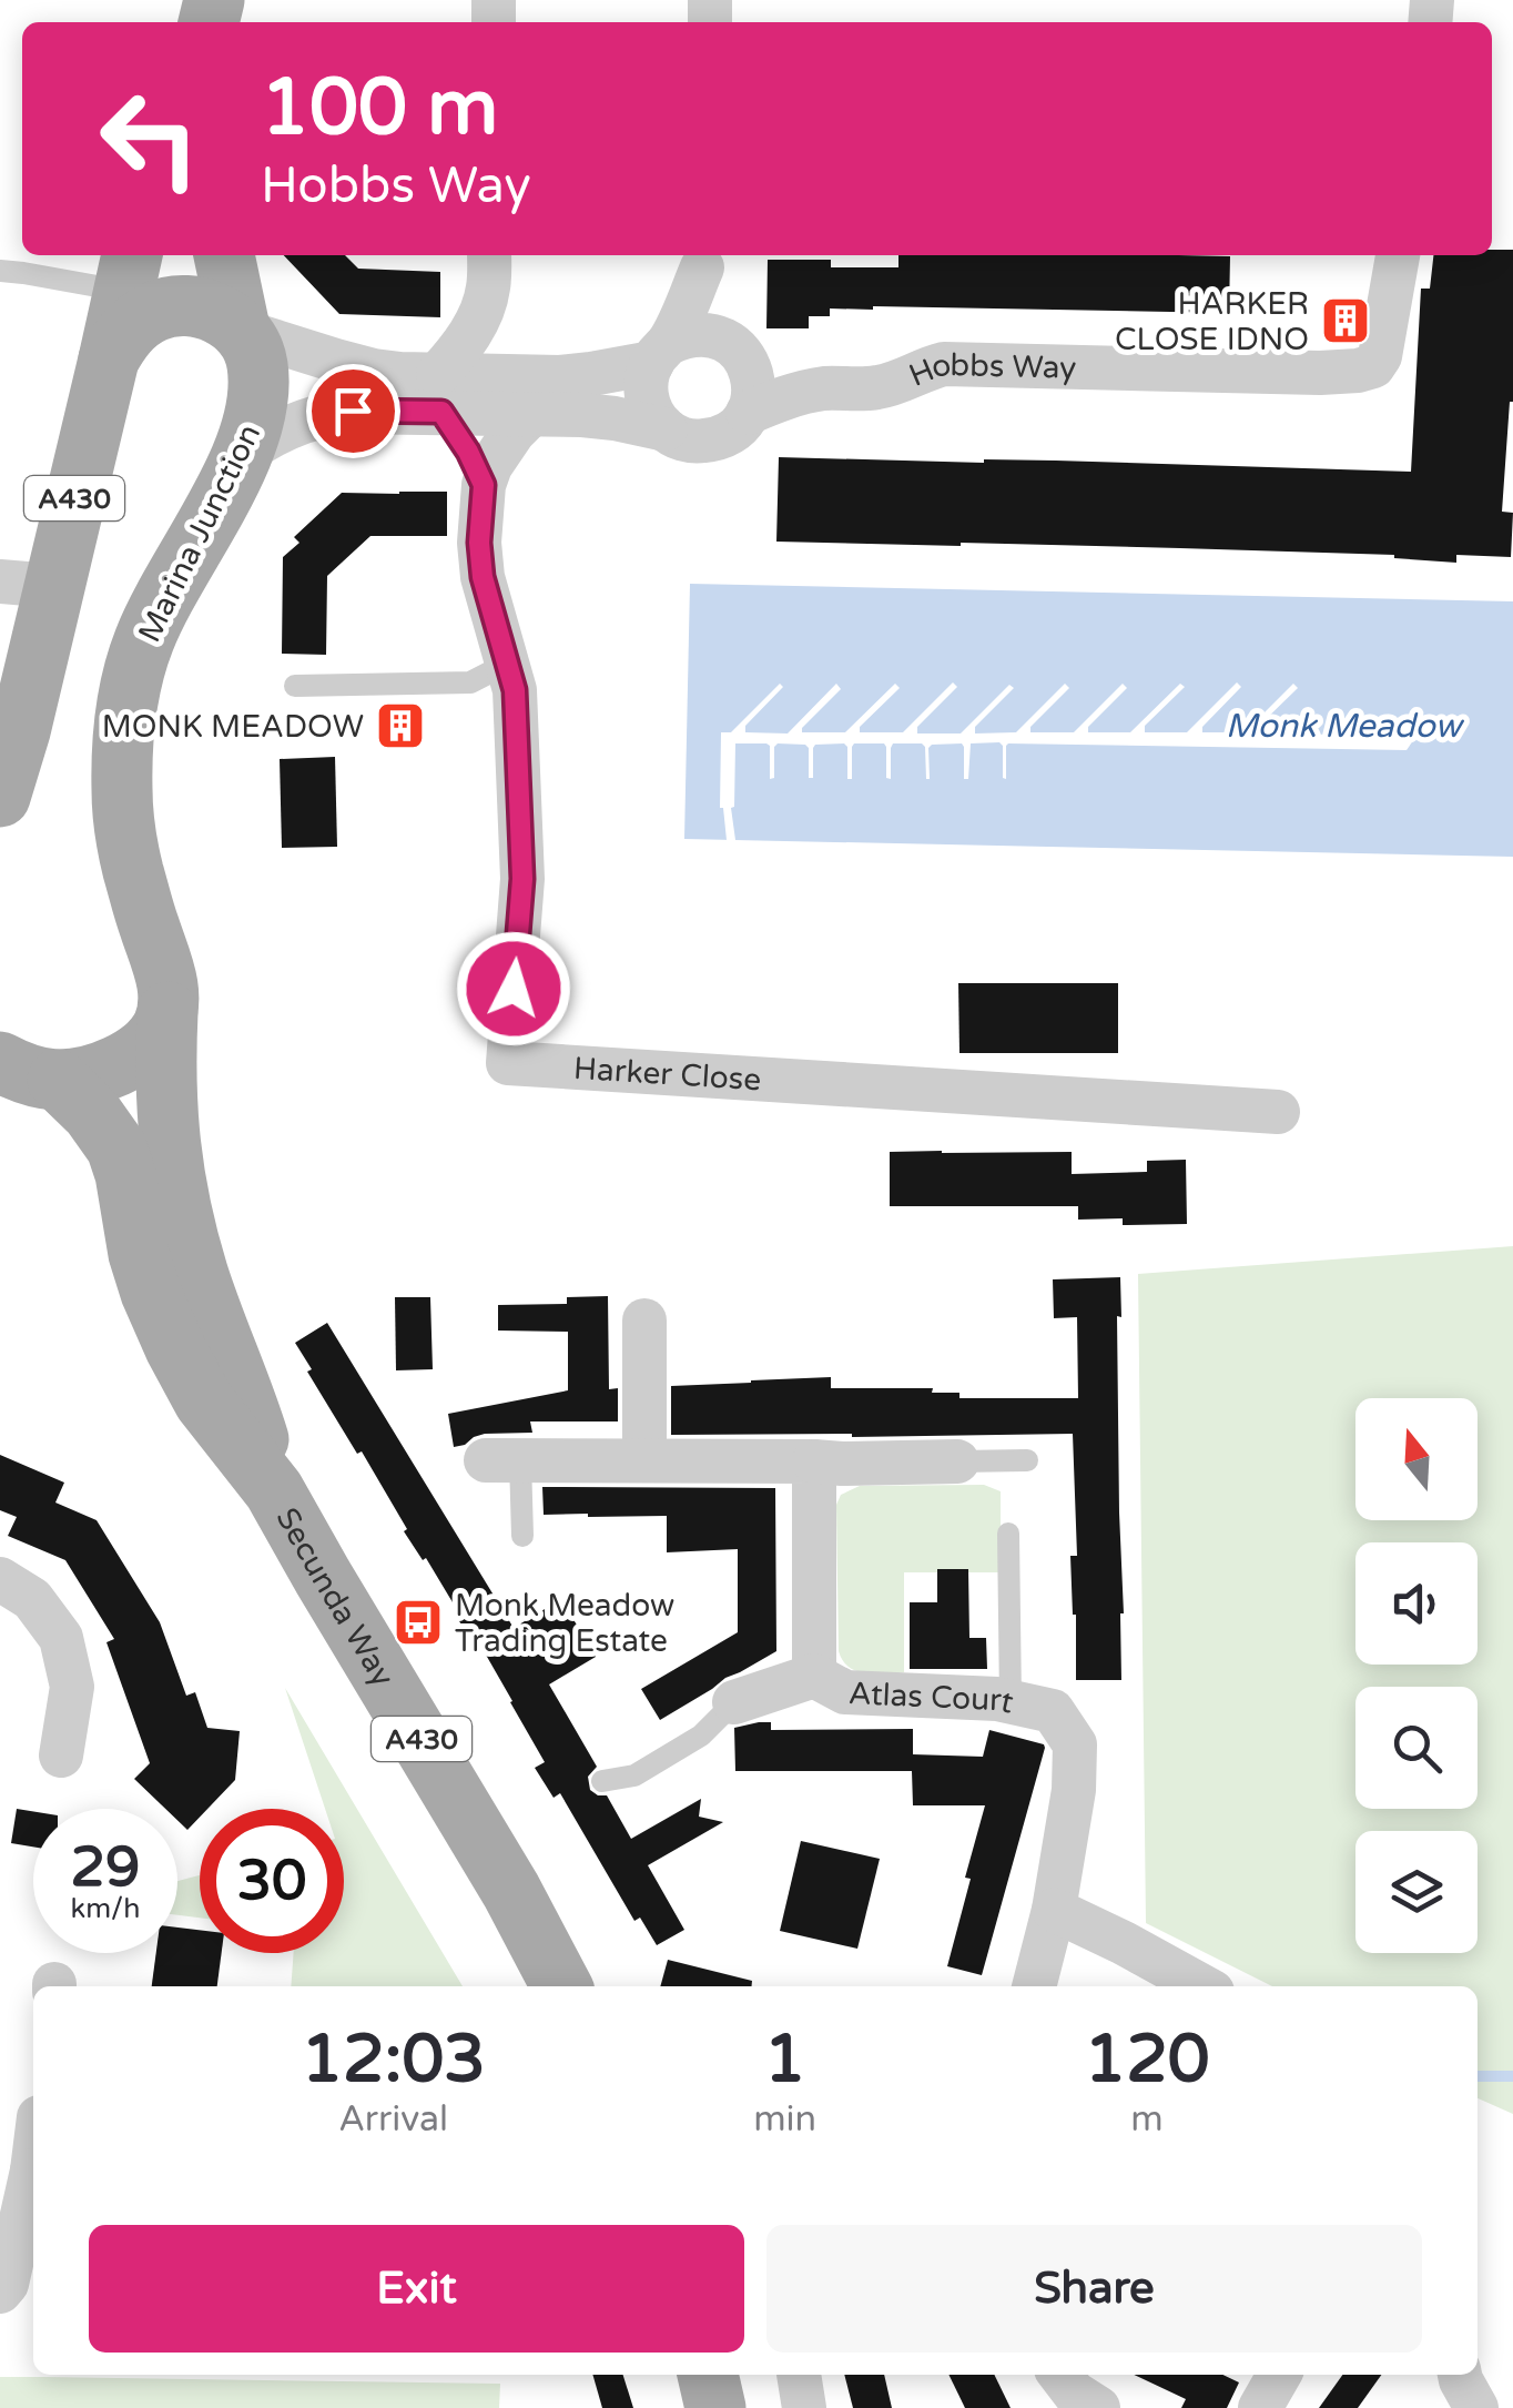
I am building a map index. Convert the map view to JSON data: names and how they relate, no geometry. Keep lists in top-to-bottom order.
{
  "streets": {
    "main road": ["A430", "Marina Junction", "Secunda Way"],
    "street": ["Hobbs Way", "Harker Close", "Atlas Court"]
  },
  "crossings": [
    ["A430", "Marina Junction"],
    ["A430", "Secunda Way"],
    ["Marina Junction", "Secunda Way"]
  ],
  "water": ["Monk Meadow"],
  "places": {
    "building": ["HARKER CLOSE IDNO", "MONK MEADOW"],
    "bus stop": ["Monk Meadow Trading Estate"]
  },
  "north": "top",
  "page": {
    "turn": ["100 m", "Hobbs Way"],
    "speed": "29 km/h",
    "limit": "30",
    "eta": [
      "12:03",
      "Arrival",
      "1",
      "min",
      "120",
      "m"
    ],
    "buttons": ["Exit", "Share"]
  }
}
